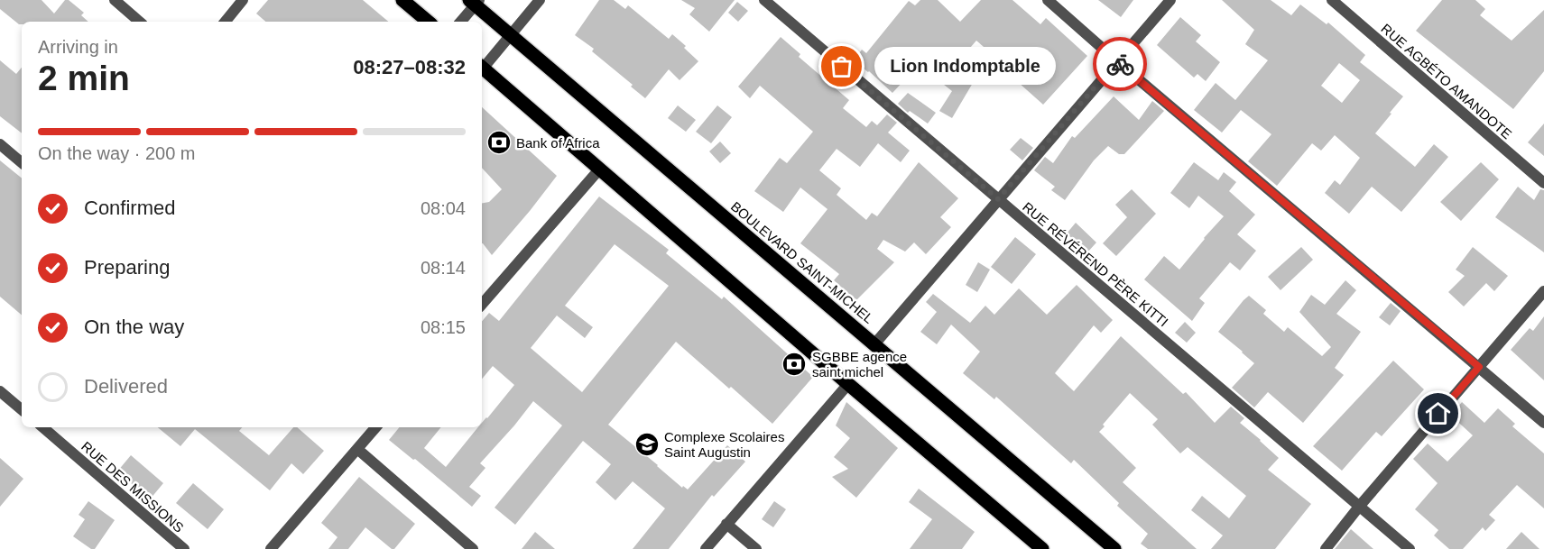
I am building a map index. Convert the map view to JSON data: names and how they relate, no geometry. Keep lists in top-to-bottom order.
{
  "streets": {
    "main road": ["BOULEVARD SAINT-MICHEL"],
    "street": ["RUE AGBÉTO AMANDOTE", "RUE RÉVÉREND PÈRE KITTI", "RUE DES MISSIONS"]
  },
  "places": {
    "other": ["Lion Indomptable"],
    "bank": ["Bank of Africa", "SGBBE agence saint michel"],
    "school or university": ["Complexe Scolaires Saint Augustin"]
  },
  "page": {
    "heading": ["2 min", "Arriving in", "08:27–08:32"],
    "bubble": "Lion Indomptable",
    "bar": "On the way · 200 m",
    "list": [
      ["Confirmed", "08:04"],
      ["Preparing", "08:14"],
      ["On the way", "08:15"],
      "Delivered"
    ]
  }
}
